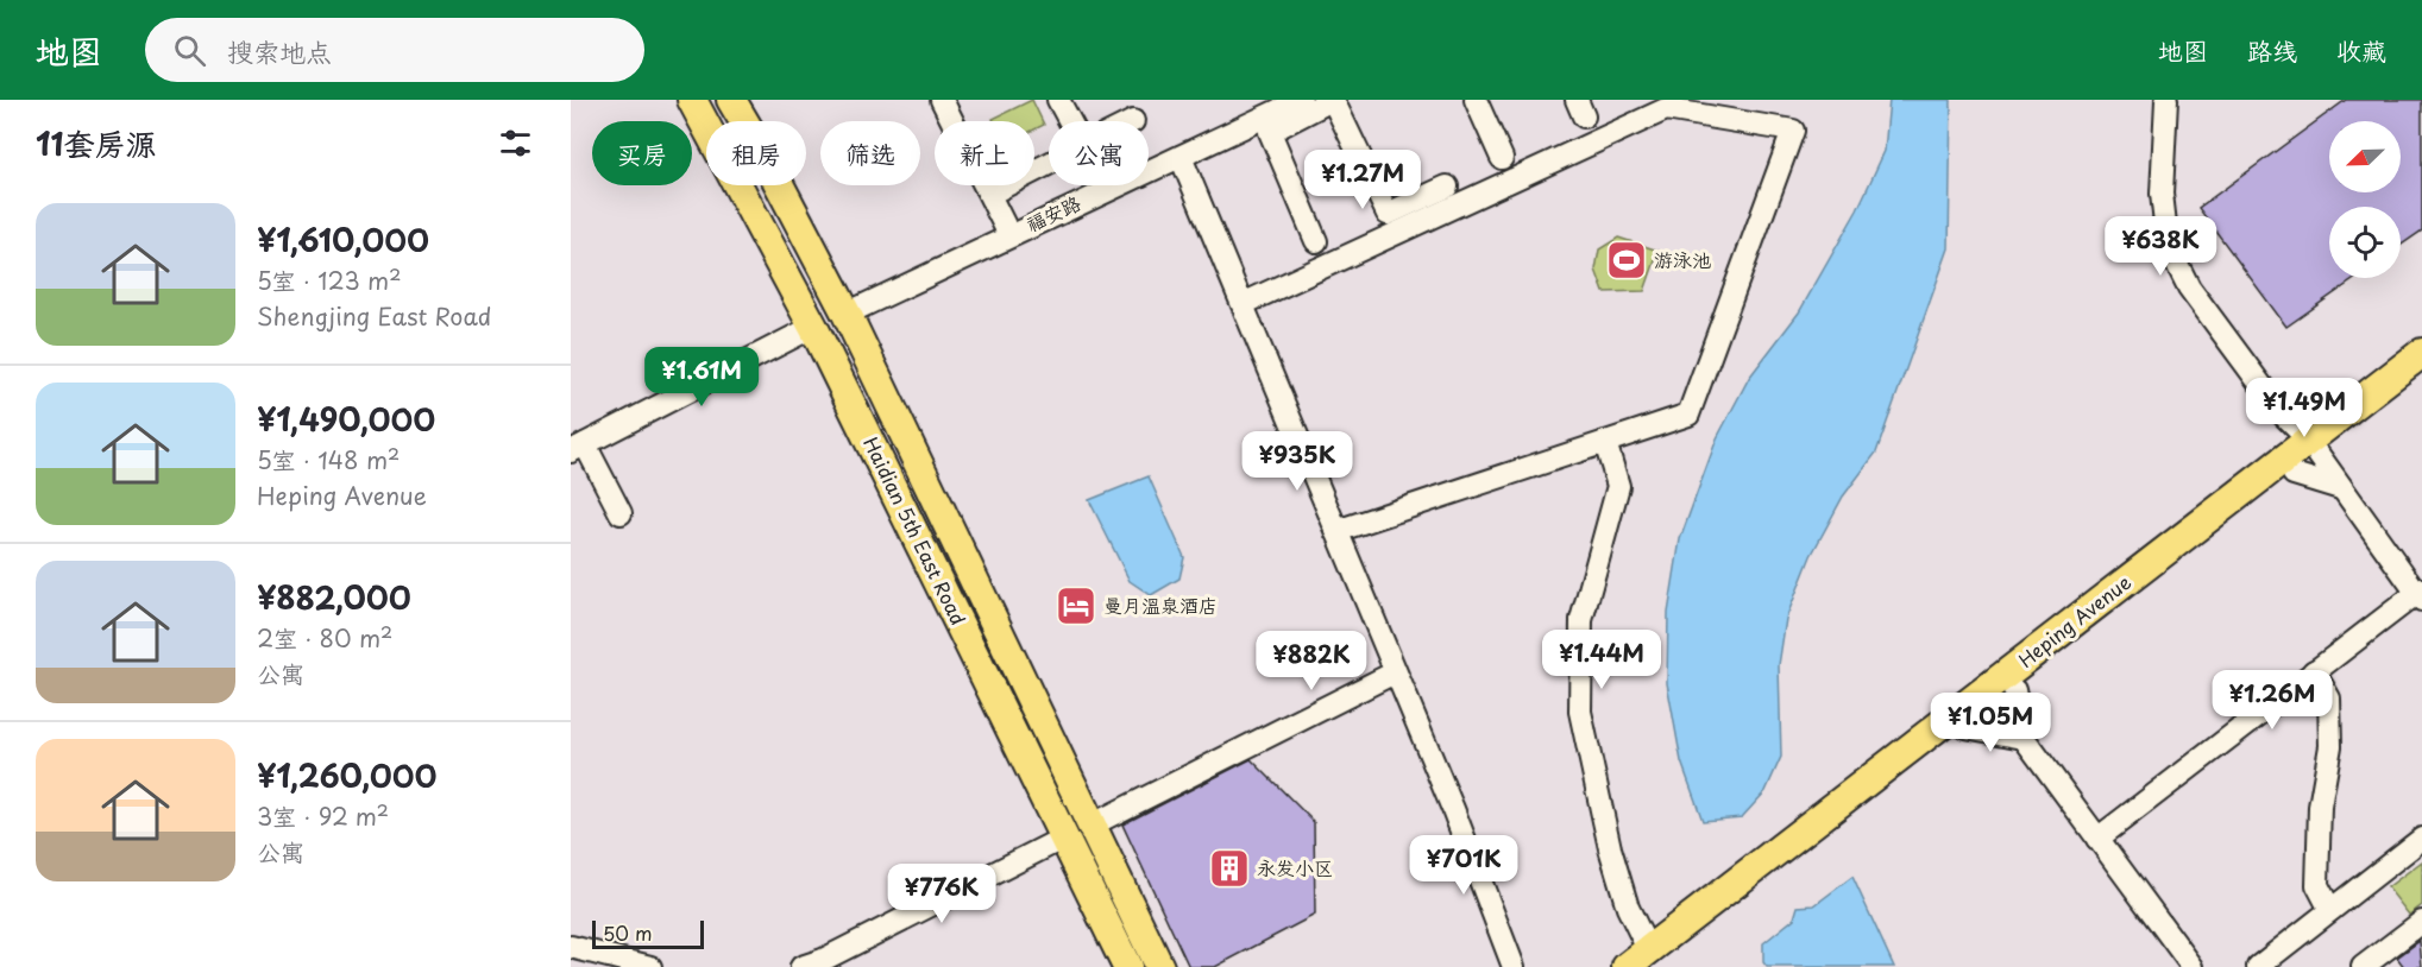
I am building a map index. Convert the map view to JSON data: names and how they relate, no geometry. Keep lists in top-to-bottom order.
{
  "streets": {
    "main road": ["Haidian 5th East Road", "Heping Avenue"],
    "street": ["福安路"]
  },
  "crossings": [
    ["福安路", "Haidian 5th East Road"]
  ],
  "places": {
    "sports": ["游泳池"],
    "hotel": ["曼月温泉酒店"],
    "building": ["永发小区"]
  },
  "scale_bar": "50 m",
  "north": "bottom left",
  "page": {
    "header": "地图",
    "search": "搜索地点",
    "nav": ["地图", "路线", "收藏"],
    "heading": "11套房源",
    "chip": [
      "买房",
      "租房",
      "筛选",
      "新上",
      "公寓"
    ],
    "price": [
      "¥1.27M",
      "¥638K",
      "¥1.61M",
      "¥1.49M",
      "¥935K",
      "¥1.44M",
      "¥882K",
      "¥1.26M",
      "¥1.05M",
      "¥701K",
      "¥776K"
    ],
    "list": [
      {
        "name": "¥1,610,000",
        "note": "5室 · 123 m² · Shengjing East Road"
      },
      {
        "name": "¥1,490,000",
        "note": "5室 · 148 m² · Heping Avenue"
      },
      {
        "name": "¥882,000",
        "note": "2室 · 80 m² · 公寓"
      },
      {
        "name": "¥1,260,000",
        "note": "3室 · 92 m² · 公寓"
      }
    ],
    "scale": "50 m"
  }
}
